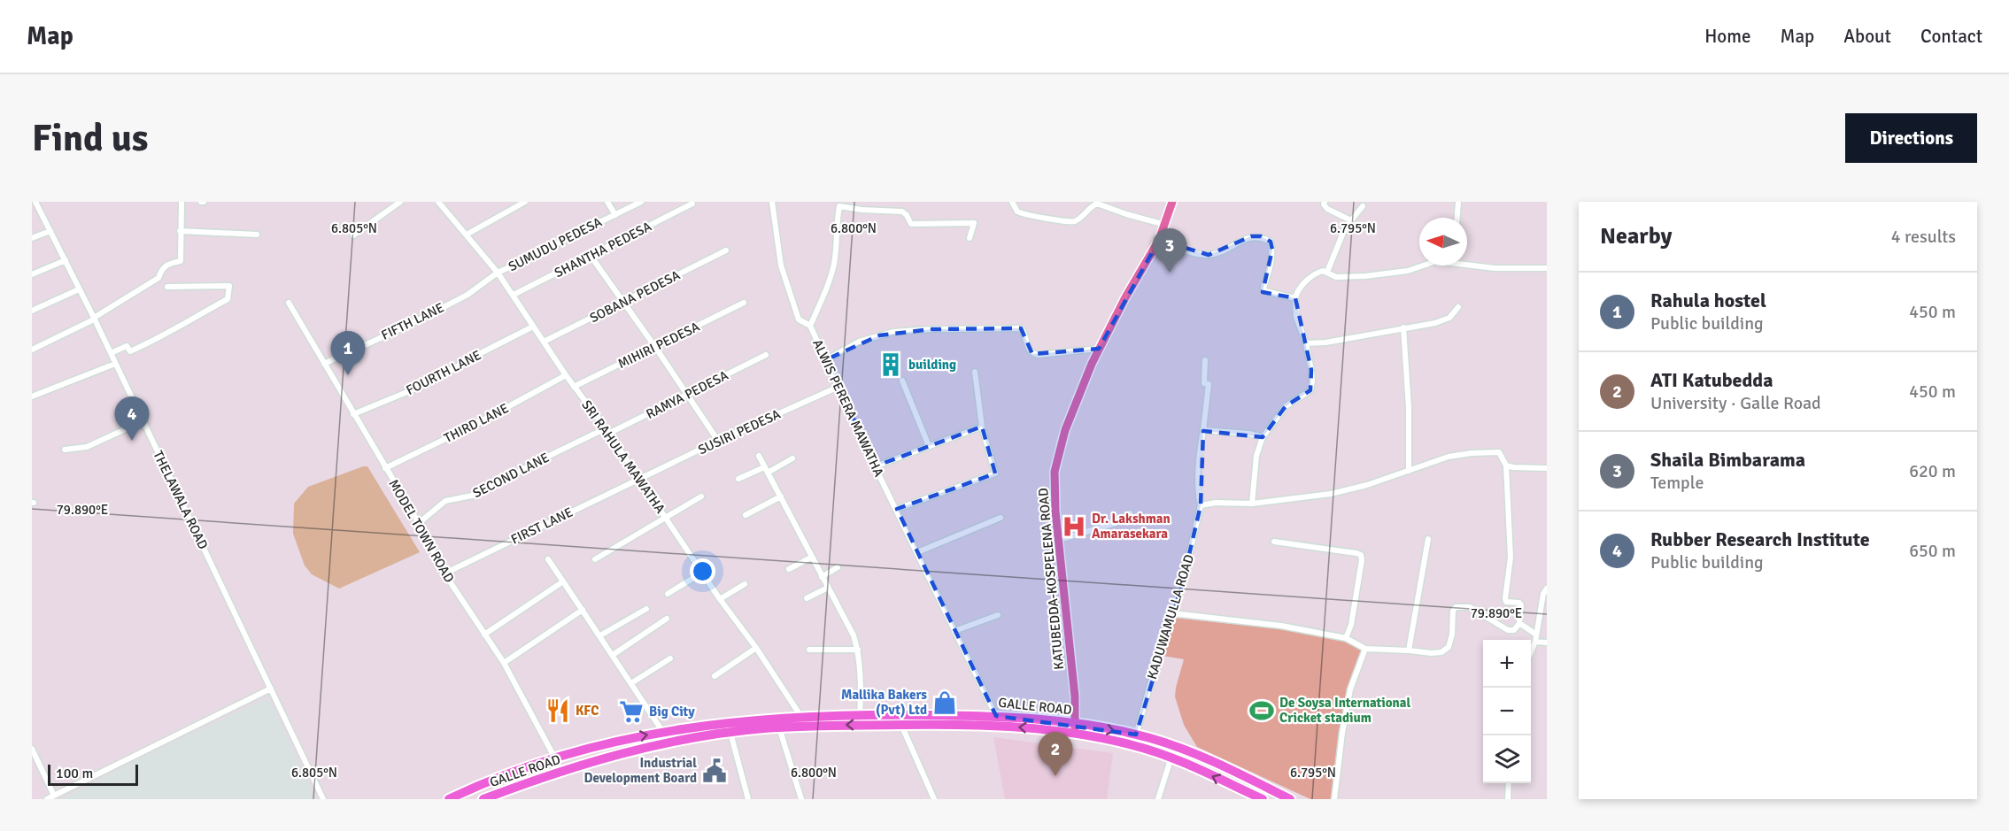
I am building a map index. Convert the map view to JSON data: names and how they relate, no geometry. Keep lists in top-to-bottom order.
{
  "streets": {
    "highway": ["GALLE ROAD"],
    "main road": ["KATUBEDDA-KOSPELENA ROAD"],
    "street": [
      "SUMUDU PEDESA",
      "SHANTHA PEDESA",
      "SOBANA PEDESA",
      "FIFTH LANE",
      "MIHIRI PEDESA",
      "FOURTH LANE",
      "RAMYA PEDESA",
      "ALWIS PERERA MAWATHA",
      "THIRD LANE",
      "SUSIRI PEDESA",
      "SRI RAHULA MAWATHA",
      "SECOND LANE",
      "THELAWALA ROAD",
      "FIRST LANE",
      "MODEL TOWN ROAD",
      "KADUWAMULLA ROAD"
    ]
  },
  "crossings": [
    ["SUMUDU PEDESA", "FIFTH LANE"],
    ["SUMUDU PEDESA", "SRI RAHULA MAWATHA"],
    ["SHANTHA PEDESA", "SRI RAHULA MAWATHA"],
    ["SOBANA PEDESA", "SRI RAHULA MAWATHA"],
    ["FIFTH LANE", "SRI RAHULA MAWATHA"],
    ["FIFTH LANE", "MODEL TOWN ROAD"],
    ["MIHIRI PEDESA", "SRI RAHULA MAWATHA"],
    ["FOURTH LANE", "SRI RAHULA MAWATHA"],
    ["FOURTH LANE", "MODEL TOWN ROAD"],
    ["RAMYA PEDESA", "SRI RAHULA MAWATHA"],
    ["RAMYA PEDESA", "SECOND LANE"],
    ["ALWIS PERERA MAWATHA", "SUSIRI PEDESA"],
    ["ALWIS PERERA MAWATHA", "GALLE ROAD"],
    ["THIRD LANE", "SRI RAHULA MAWATHA"],
    ["THIRD LANE", "MODEL TOWN ROAD"],
    ["SUSIRI PEDESA", "SRI RAHULA MAWATHA"],
    ["SUSIRI PEDESA", "FIRST LANE"],
    ["SRI RAHULA MAWATHA", "SECOND LANE"],
    ["SRI RAHULA MAWATHA", "FIRST LANE"],
    ["SRI RAHULA MAWATHA", "GALLE ROAD"],
    ["SECOND LANE", "MODEL TOWN ROAD"],
    ["FIRST LANE", "MODEL TOWN ROAD"],
    ["MODEL TOWN ROAD", "GALLE ROAD"],
    ["KATUBEDDA-KOSPELENA ROAD", "GALLE ROAD"],
    ["KADUWAMULLA ROAD", "GALLE ROAD"]
  ],
  "places": {
    "building": ["building"],
    "hospital": ["Dr. Lakshman Amarasekara"],
    "shop": ["Mallika Bakers (Pvt) Ltd"],
    "restaurant": ["KFC"],
    "sports": ["De Soysa International Cricket stadium"],
    "supermarket": ["Big City"],
    "public building": ["Industrial Development Board"]
  },
  "scale_bar": "100 m",
  "north": "left",
  "page": {
    "header": "Map",
    "nav": [
      "Home",
      "Map",
      "About",
      "Contact"
    ],
    "buttons": "Directions",
    "title": "Find us",
    "heading": ["Nearby", "4 results"],
    "pins": [
      "3",
      "1",
      "4",
      "2"
    ],
    "list": [
      {
        "mark": "1",
        "name": "Rahula hostel",
        "note": "Public building",
        "value": "450 m"
      },
      {
        "mark": "2",
        "name": "ATI Katubedda",
        "note": "University · Galle Road",
        "value": "450 m"
      },
      {
        "mark": "3",
        "name": "Shaila Bimbarama",
        "note": "Temple",
        "value": "620 m"
      },
      {
        "mark": "4",
        "name": "Rubber Research Institute",
        "note": "Public building",
        "value": "650 m"
      }
    ],
    "map_buttons": ["+", "−"],
    "scale": "100 m"
  },
  "coordinates": [
    "6.805°N",
    "6.800°N",
    "6.795°N",
    "79.890°E"
  ]
}
